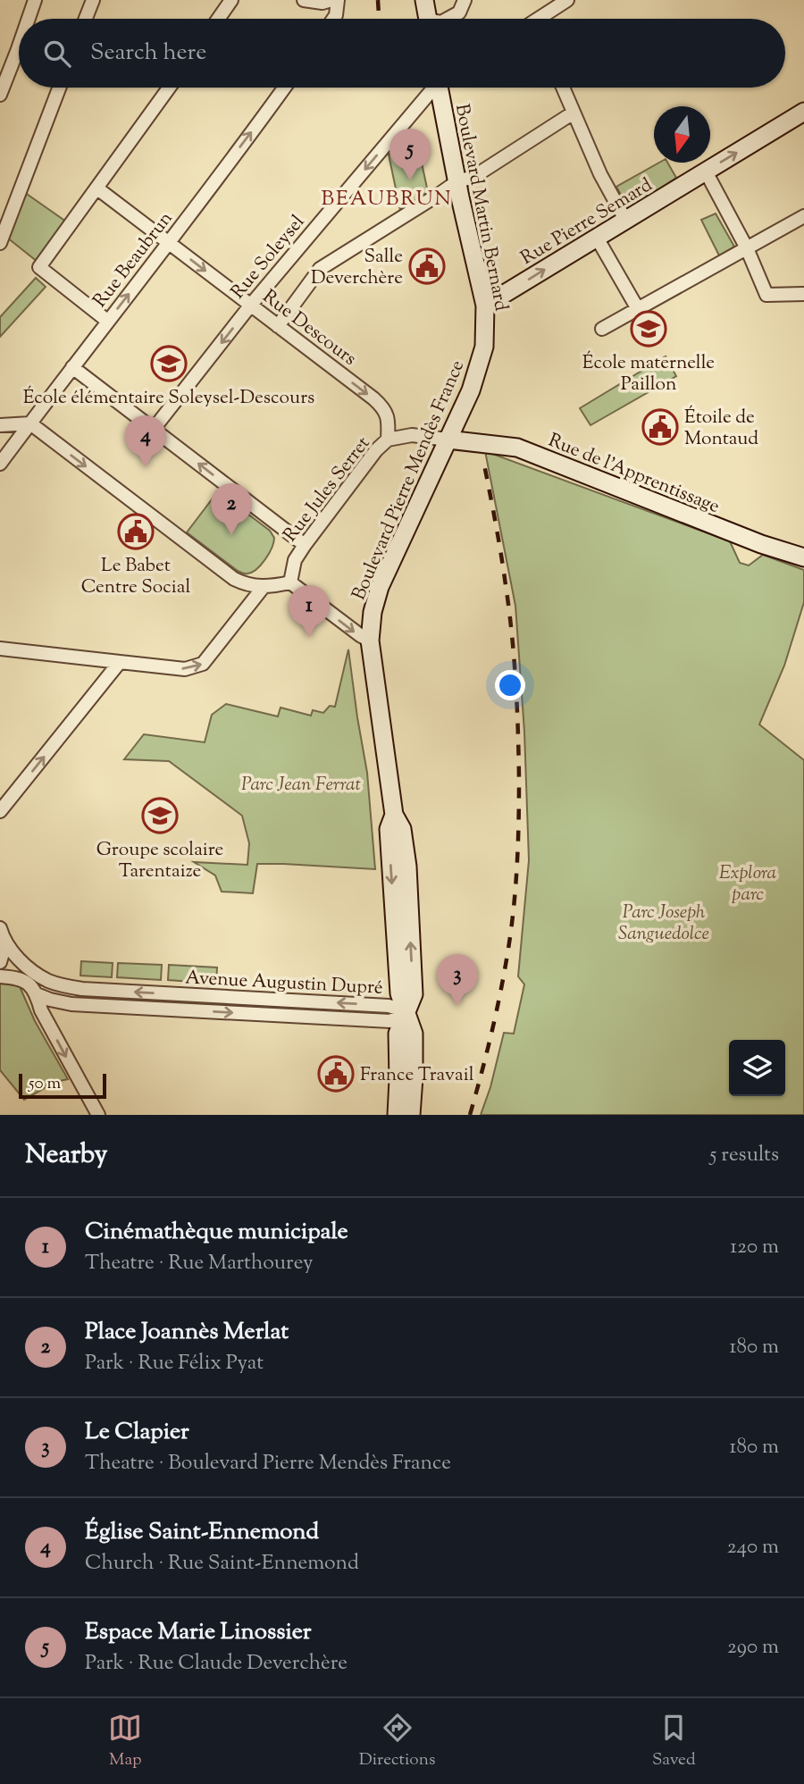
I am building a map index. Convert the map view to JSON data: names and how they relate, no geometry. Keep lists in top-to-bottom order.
{
  "streets": {
    "main road": [
      "Boulevard Martin Bernard",
      "Rue Pierre Semard",
      "Rue de l'Apprentissage",
      "Boulevard Pierre Mendès France"
    ],
    "street": [
      "Rue Soleysel",
      "Rue Beaubrun",
      "Rue Descours",
      "Rue Jules Serret",
      "Avenue Augustin Dupré"
    ]
  },
  "crossings": [
    ["Boulevard Martin Bernard", "Rue Pierre Semard"],
    ["Boulevard Martin Bernard", "Boulevard Pierre Mendès France"],
    ["Rue Soleysel", "Rue Descours"],
    ["Rue Beaubrun", "Rue Descours"],
    ["Rue Descours", "Rue Jules Serret"],
    ["Rue de l'Apprentissage", "Boulevard Pierre Mendès France"],
    ["Rue de l'Apprentissage", "Rue Jules Serret"],
    ["Boulevard Pierre Mendès France", "Rue Jules Serret"],
    ["Boulevard Pierre Mendès France", "Avenue Augustin Dupré"]
  ],
  "one_way": ["Rue Pierre Semard", "Rue Descours"],
  "districts": ["BEAUBRUN"],
  "parks": ["Parc Jean Ferrat", "Explora parc", "Parc Joseph Sanguedolce"],
  "places": {
    "public building": [
      "Salle Deverchère",
      "Étoile de Montaud",
      "Le Babet Centre Social",
      "France Travail"
    ],
    "school or university": ["École maternelle Paillon", "École élémentaire Soleysel-Descours", "Groupe scolaire Tarentaize"]
  },
  "scale_bar": "50 m",
  "north": "bottom",
  "page": {
    "search": "Search here",
    "pins": [
      "5",
      "4",
      "2",
      "1",
      "3"
    ],
    "scale": "50 m",
    "heading": ["Nearby", "5 results"],
    "list": [
      {
        "mark": "1",
        "name": "Cinémathèque municipale",
        "note": "Theatre · Rue Marthourey",
        "value": "120 m"
      },
      {
        "mark": "2",
        "name": "Place Joannès Merlat",
        "note": "Park · Rue Félix Pyat",
        "value": "180 m"
      },
      {
        "mark": "3",
        "name": "Le Clapier",
        "note": "Theatre · Boulevard Pierre Mendès France",
        "value": "180 m"
      },
      {
        "mark": "4",
        "name": "Église Saint-Ennemond",
        "note": "Church · Rue Saint-Ennemond",
        "value": "240 m"
      },
      {
        "mark": "5",
        "name": "Espace Marie Linossier",
        "note": "Park · Rue Claude Deverchère",
        "value": "290 m"
      }
    ],
    "nav": ["Map", "Directions", "Saved"]
  }
}
